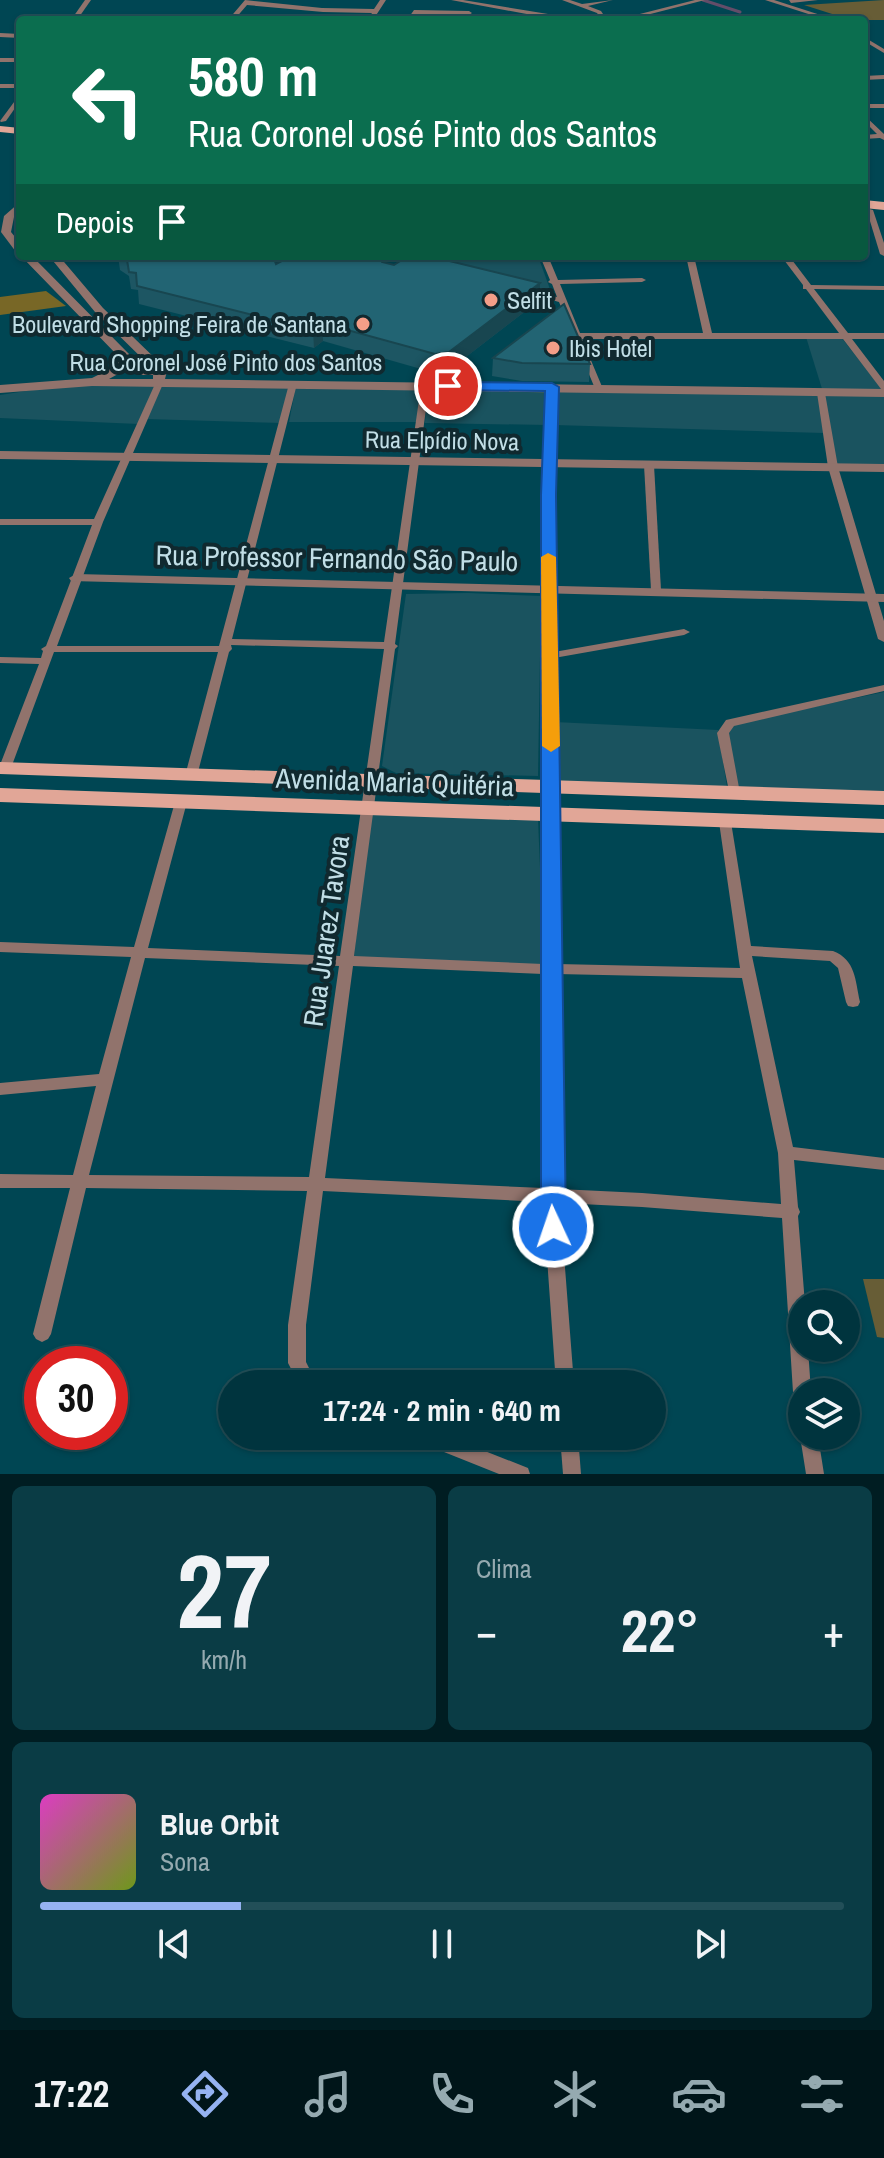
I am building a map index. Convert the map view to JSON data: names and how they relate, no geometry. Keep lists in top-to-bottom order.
{
  "streets": {
    "main road": ["Avenida Maria Quitéria"],
    "street": [
      "Rua Coronel José Pinto dos Santos",
      "Rua Elpídio Nova",
      "Rua Professor Fernando São Paulo",
      "Rua Juarez Tavora"
    ]
  },
  "crossings": [
    ["Rua Coronel José Pinto dos Santos", "Rua Juarez Tavora"],
    ["Rua Elpídio Nova", "Rua Juarez Tavora"],
    ["Rua Professor Fernando São Paulo", "Rua Juarez Tavora"],
    ["Avenida Maria Quitéria", "Rua Juarez Tavora"]
  ],
  "places": ["Selfit", "Boulevard Shopping Feira de Santana", "Ibis Hotel"],
  "page": {
    "turn": ["580 m", "Rua Coronel José Pinto dos Santos"],
    "then": "Depois",
    "limit": "30",
    "trip": "17:24 · 2 min · 640 m",
    "tile": [
      ["27", "km/h"],
      "Clima"
    ],
    "heat": ["−", "22°", "+"],
    "song": ["Blue Orbit", "Sona"],
    "tabs": "17:22"
  }
}
